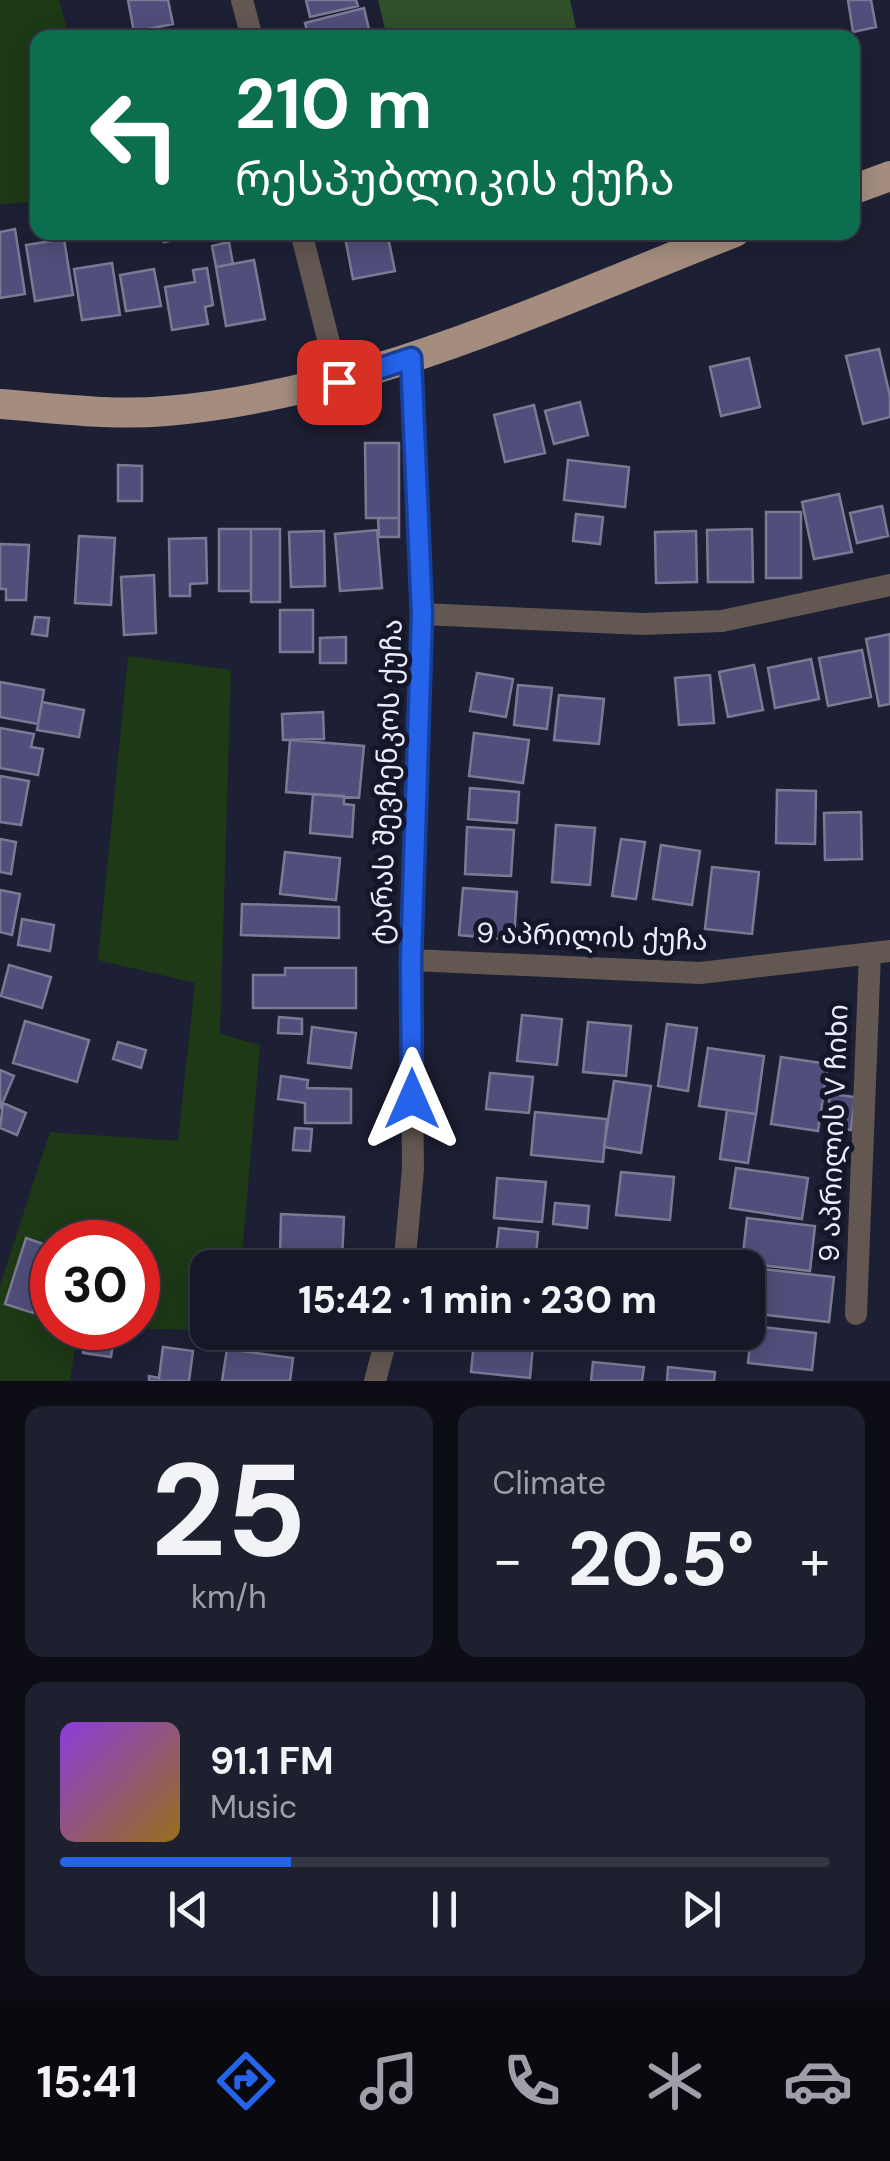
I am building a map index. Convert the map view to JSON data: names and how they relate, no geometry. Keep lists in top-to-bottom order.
{
  "streets": {
    "street": ["ტარას შევჩენკოს ქუჩა", "9 აპრილის ქუჩა", "9 აპრილის V ჩიხი"]
  },
  "crossings": [
    ["ტარას შევჩენკოს ქუჩა", "9 აპრილის ქუჩა"],
    ["9 აპრილის ქუჩა", "9 აპრილის V ჩიხი"]
  ],
  "page": {
    "turn": ["210 m", "რესპუბლიკის ქუჩა"],
    "limit": "30",
    "trip": "15:42 · 1 min · 230 m",
    "tile": [
      ["25", "km/h"],
      "Climate"
    ],
    "heat": ["−", "20.5°", "+"],
    "song": ["91.1 FM", "Music"],
    "tabs": "15:41"
  }
}
